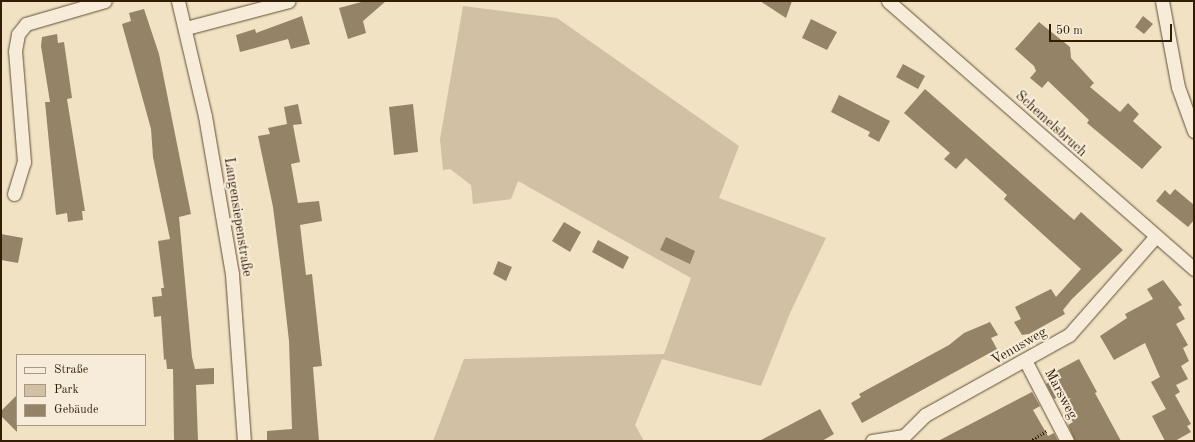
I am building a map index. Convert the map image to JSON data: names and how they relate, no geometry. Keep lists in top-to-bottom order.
{
  "streets": {
    "street": [
      "Schemelsbruch",
      "Langensiepenstraße",
      "Venusweg",
      "Marsweg"
    ]
  },
  "crossings": [
    ["Schemelsbruch", "Venusweg"],
    ["Venusweg", "Marsweg"]
  ],
  "legend": ["Straße", "Park", "Gebäude"],
  "scale_bar": "50 m"
}
